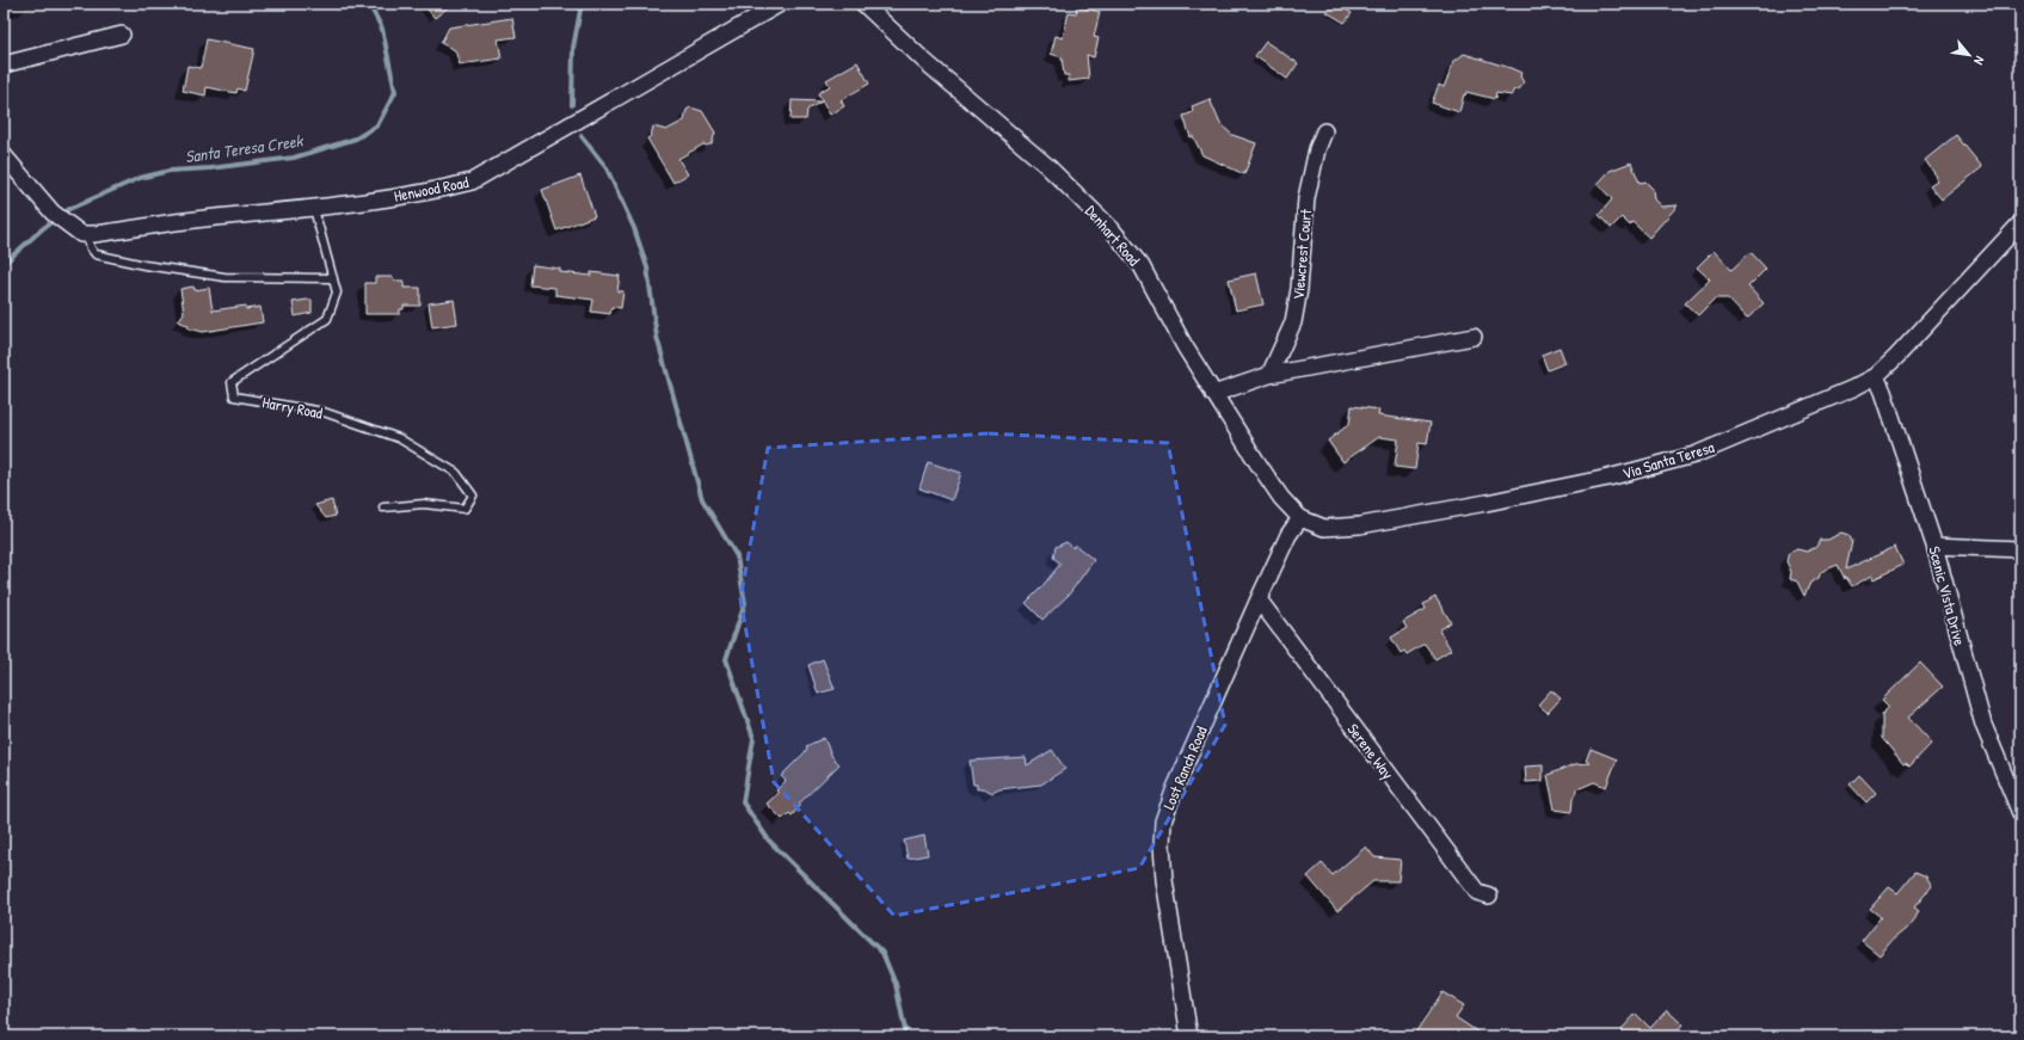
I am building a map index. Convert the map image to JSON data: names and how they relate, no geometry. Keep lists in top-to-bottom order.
{
  "streets": {
    "street": [
      "Henwood Road",
      "Denhart Road",
      "Viewcrest Court",
      "Via Santa Teresa",
      "Scenic Vista Drive",
      "Serene Way",
      "Lost Ranch Road"
    ],
    "lane": ["Harry Road"]
  },
  "crossings": [
    ["Henwood Road", "Harry Road"],
    ["Denhart Road", "Via Santa Teresa"],
    ["Denhart Road", "Lost Ranch Road"],
    ["Via Santa Teresa", "Scenic Vista Drive"],
    ["Via Santa Teresa", "Lost Ranch Road"],
    ["Serene Way", "Lost Ranch Road"]
  ],
  "water": ["Santa Teresa Creek"],
  "north": "bottom right"
}
